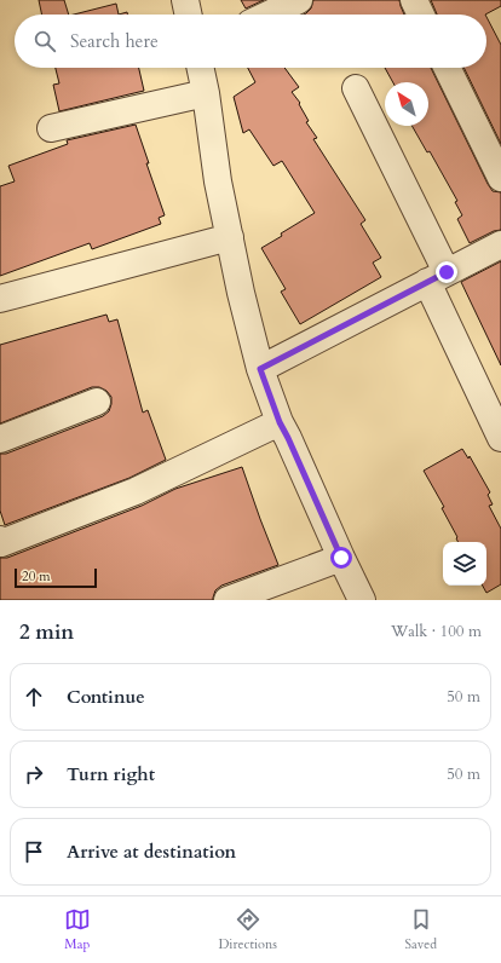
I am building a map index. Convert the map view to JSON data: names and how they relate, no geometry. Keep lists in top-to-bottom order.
{
  "scale_bar": "20 m",
  "north": "top left",
  "page": {
    "search": "Search here",
    "scale": "20 m",
    "heading": ["2 min", "Walk · 100 m"],
    "list": [
      ["Continue", "50 m"],
      ["Turn right", "50 m"],
      "Arrive at destination"
    ],
    "nav": ["Map", "Directions", "Saved"]
  }
}
